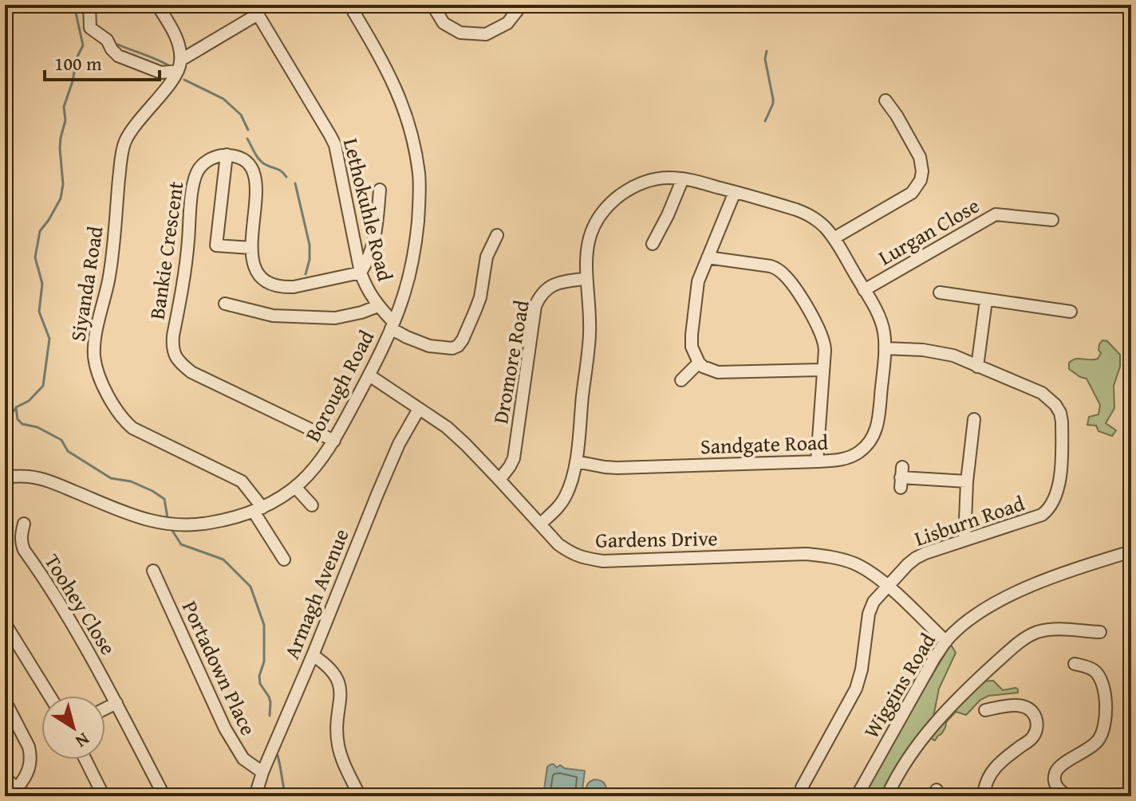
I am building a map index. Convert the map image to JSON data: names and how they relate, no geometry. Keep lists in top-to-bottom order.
{
  "streets": {
    "street": [
      "Lethokuhle Road",
      "Lurgan Close",
      "Bankie Crescent",
      "Siyanda Road",
      "Dromore Road",
      "Borough Road",
      "Sandgate Road",
      "Lisburn Road",
      "Gardens Drive",
      "Armagh Avenue",
      "Toohey Close",
      "Portadown Place",
      "Wiggins Road"
    ]
  },
  "crossings": [
    ["Lethokuhle Road", "Borough Road"],
    ["Lurgan Close", "Sandgate Road"],
    ["Bankie Crescent", "Borough Road"],
    ["Siyanda Road", "Borough Road"],
    ["Dromore Road", "Sandgate Road"],
    ["Dromore Road", "Gardens Drive"],
    ["Borough Road", "Gardens Drive"],
    ["Sandgate Road", "Lisburn Road"],
    ["Sandgate Road", "Gardens Drive"],
    ["Lisburn Road", "Gardens Drive"],
    ["Gardens Drive", "Armagh Avenue"],
    ["Gardens Drive", "Wiggins Road"],
    ["Armagh Avenue", "Portadown Place"]
  ],
  "scale_bar": "100 m",
  "north": "bottom right"
}
